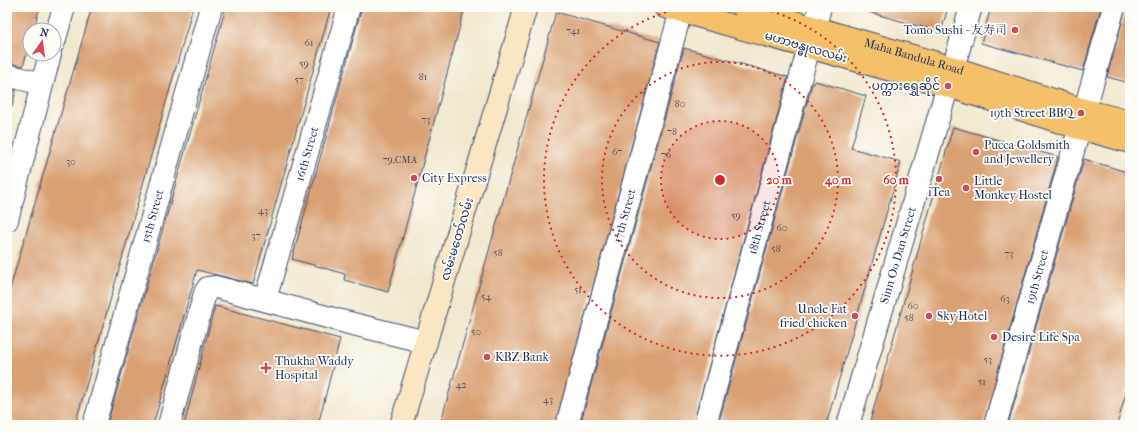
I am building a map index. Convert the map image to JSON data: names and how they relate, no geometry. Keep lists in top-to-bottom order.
{
  "streets": {
    "main road": ["မဟာဗန္ဓုလလမ်း", "Maha Bandula Road", "လမ်းမတော်လမ်း"],
    "street": [
      "16th Street",
      "15th Street",
      "17th Street",
      "18th Street",
      "Sinn Oo Dan Street",
      "19th Street"
    ]
  },
  "crossings": [
    ["မဟာဗန္ဓုလလမ်း", "Maha Bandula Road"],
    ["မဟာဗန္ဓုလလမ်း", "17th Street"],
    ["မဟာဗန္ဓုလလမ်း", "18th Street"],
    ["မဟာဗန္ဓုလလမ်း", "Sinn Oo Dan Street"],
    ["Maha Bandula Road", "18th Street"],
    ["Maha Bandula Road", "Sinn Oo Dan Street"],
    ["Maha Bandula Road", "19th Street"]
  ],
  "places": {
    "other": [
      "Tomo Sushi - 友寿司",
      "ပက္ကားရွှေဆိုင်",
      "19th Street BBQ",
      "Pucca Goldsmith and Jewellery",
      "City Express",
      "iTea",
      "Little Monkey Hostel",
      "Uncle Fat fried chicken",
      "Sky Hotel",
      "Desire Life Spa",
      "KBZ Bank"
    ],
    "health": ["Thukha Waddy Hospital"]
  },
  "house_numbers": [
    "741",
    "61",
    "59",
    "81",
    "57",
    "80",
    "73",
    "78",
    "67",
    "76",
    "79,CMA",
    "30",
    "43",
    "59",
    "60",
    "37",
    "58",
    "58",
    "73",
    "51",
    "54",
    "63",
    "60",
    "58",
    "50",
    "53",
    "51",
    "42",
    "43"
  ],
  "north": "top",
  "rings": ["20 m", "40 m", "60 m"]
}
